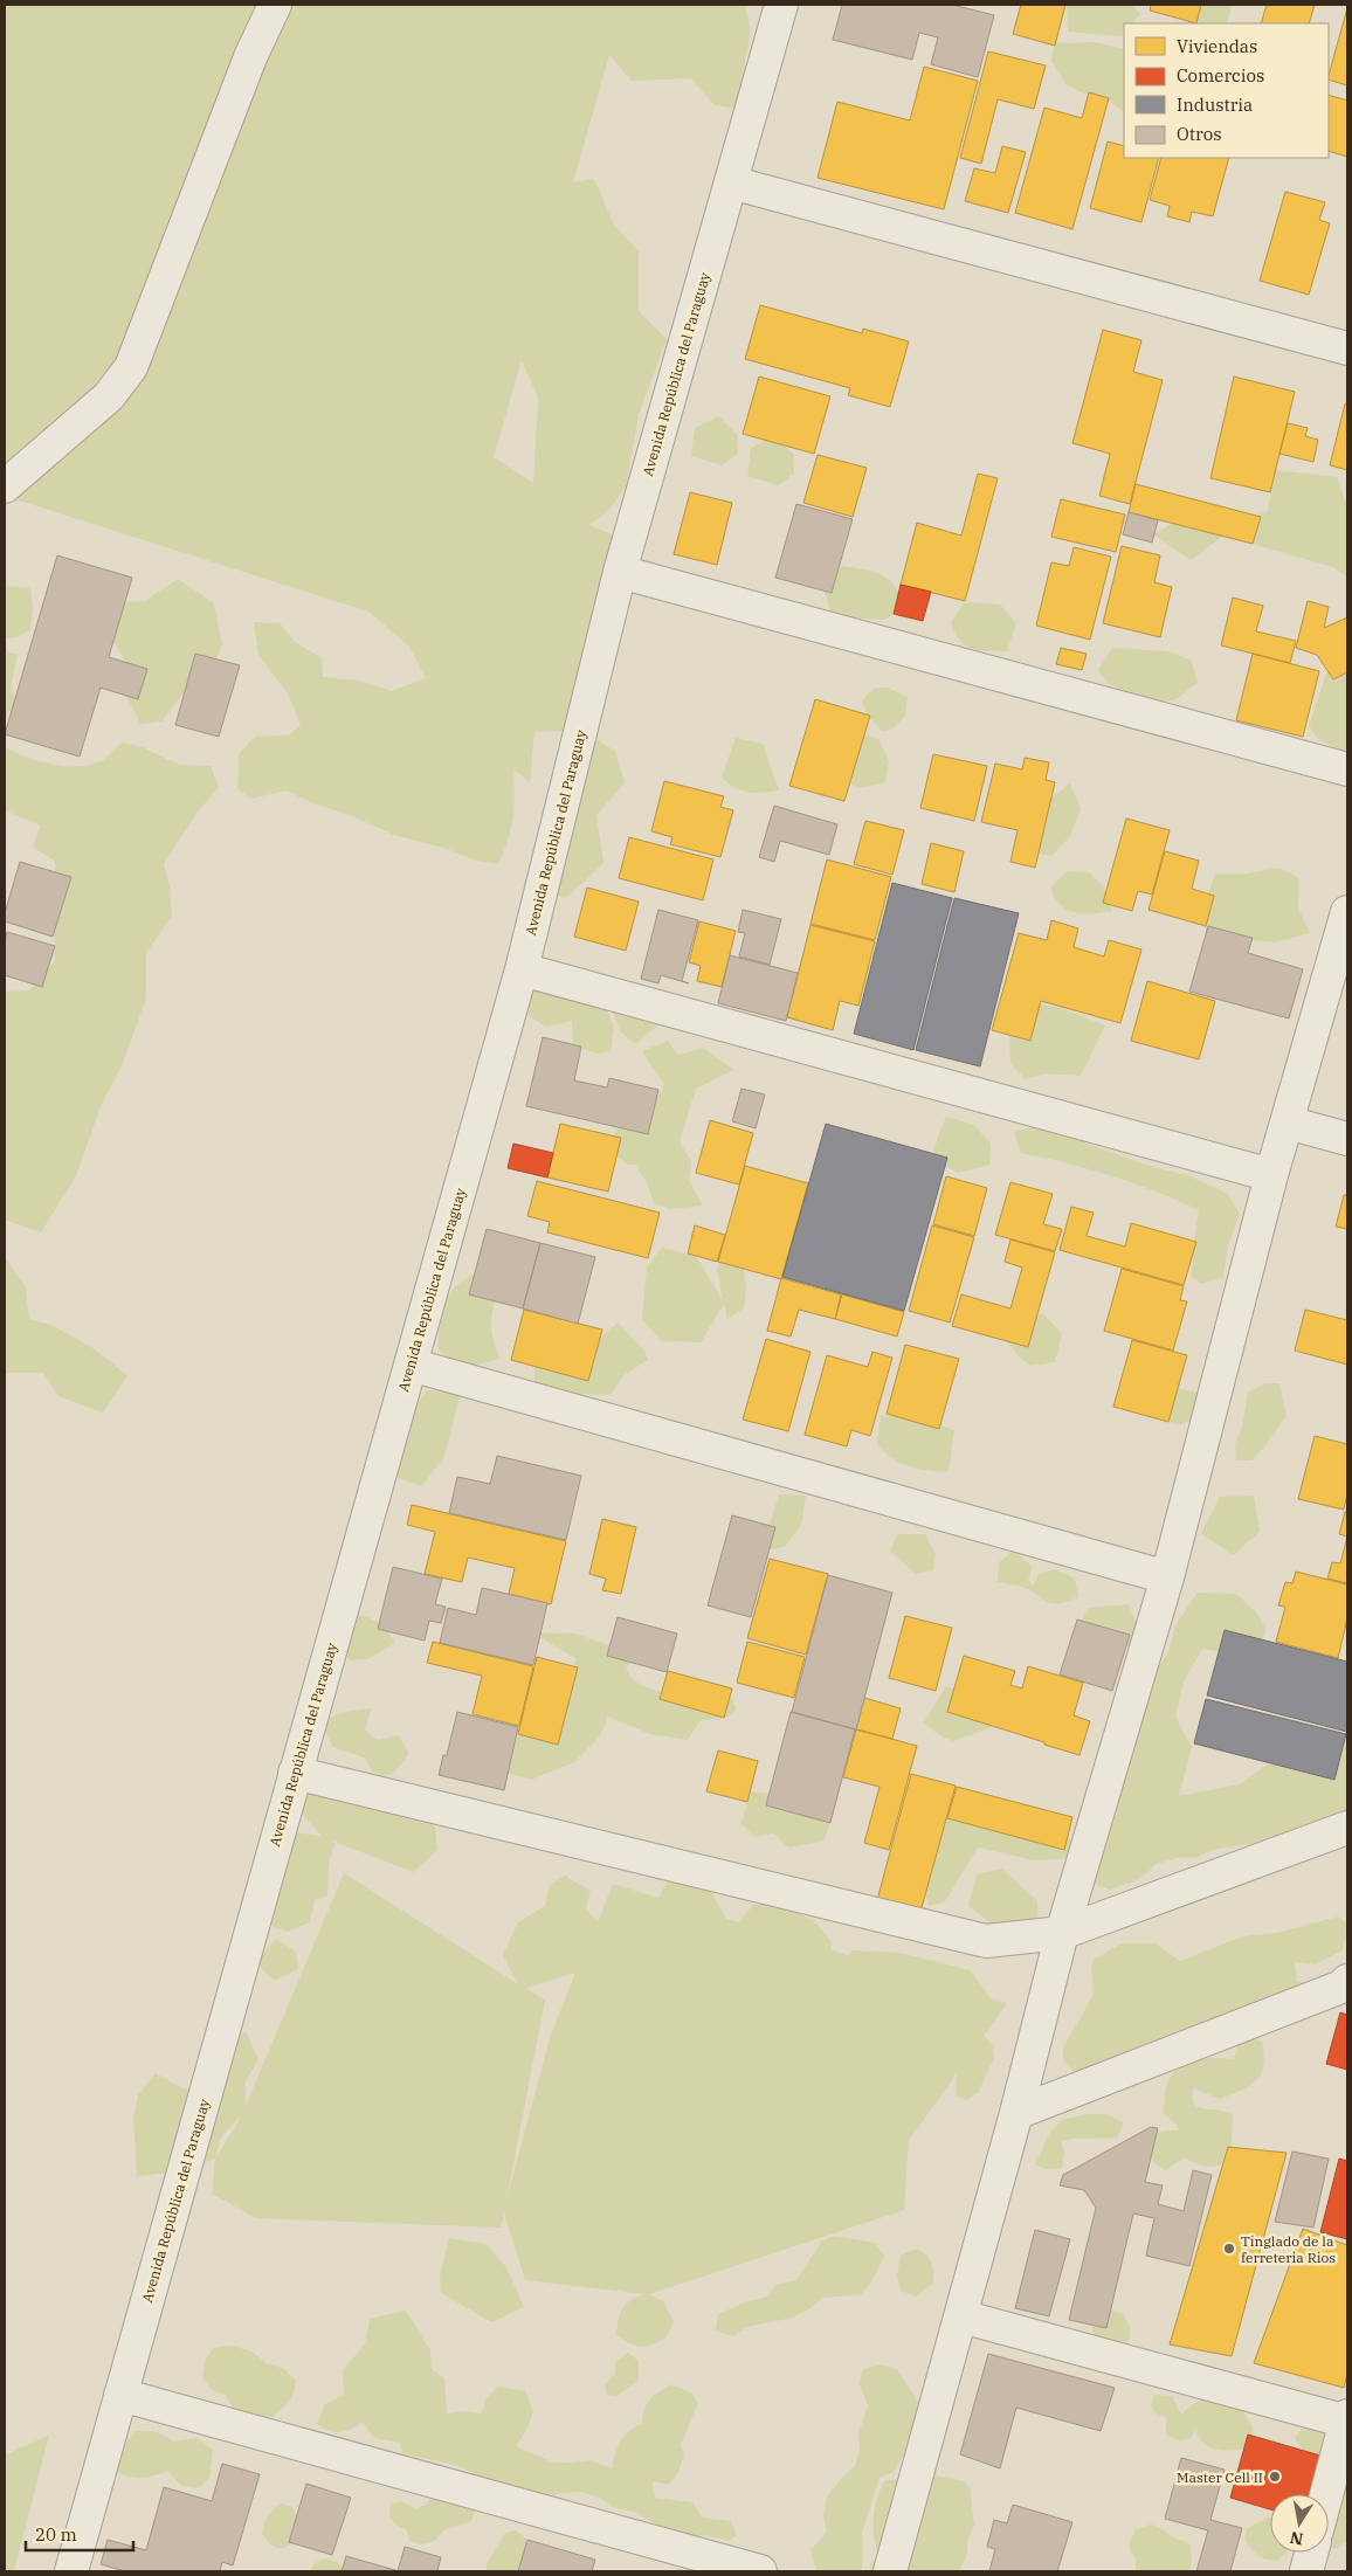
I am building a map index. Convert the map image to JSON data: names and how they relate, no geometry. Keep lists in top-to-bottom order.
{
  "streets": {
    "street": ["Avenida República del Paraguay"]
  },
  "places": ["Tinglado de la ferreteria Rios", "Master Cell II"],
  "legend": [
    "Viviendas",
    "Comercios",
    "Industria",
    "Otros"
  ],
  "scale_bar": "20 m",
  "north": "bottom"
}
